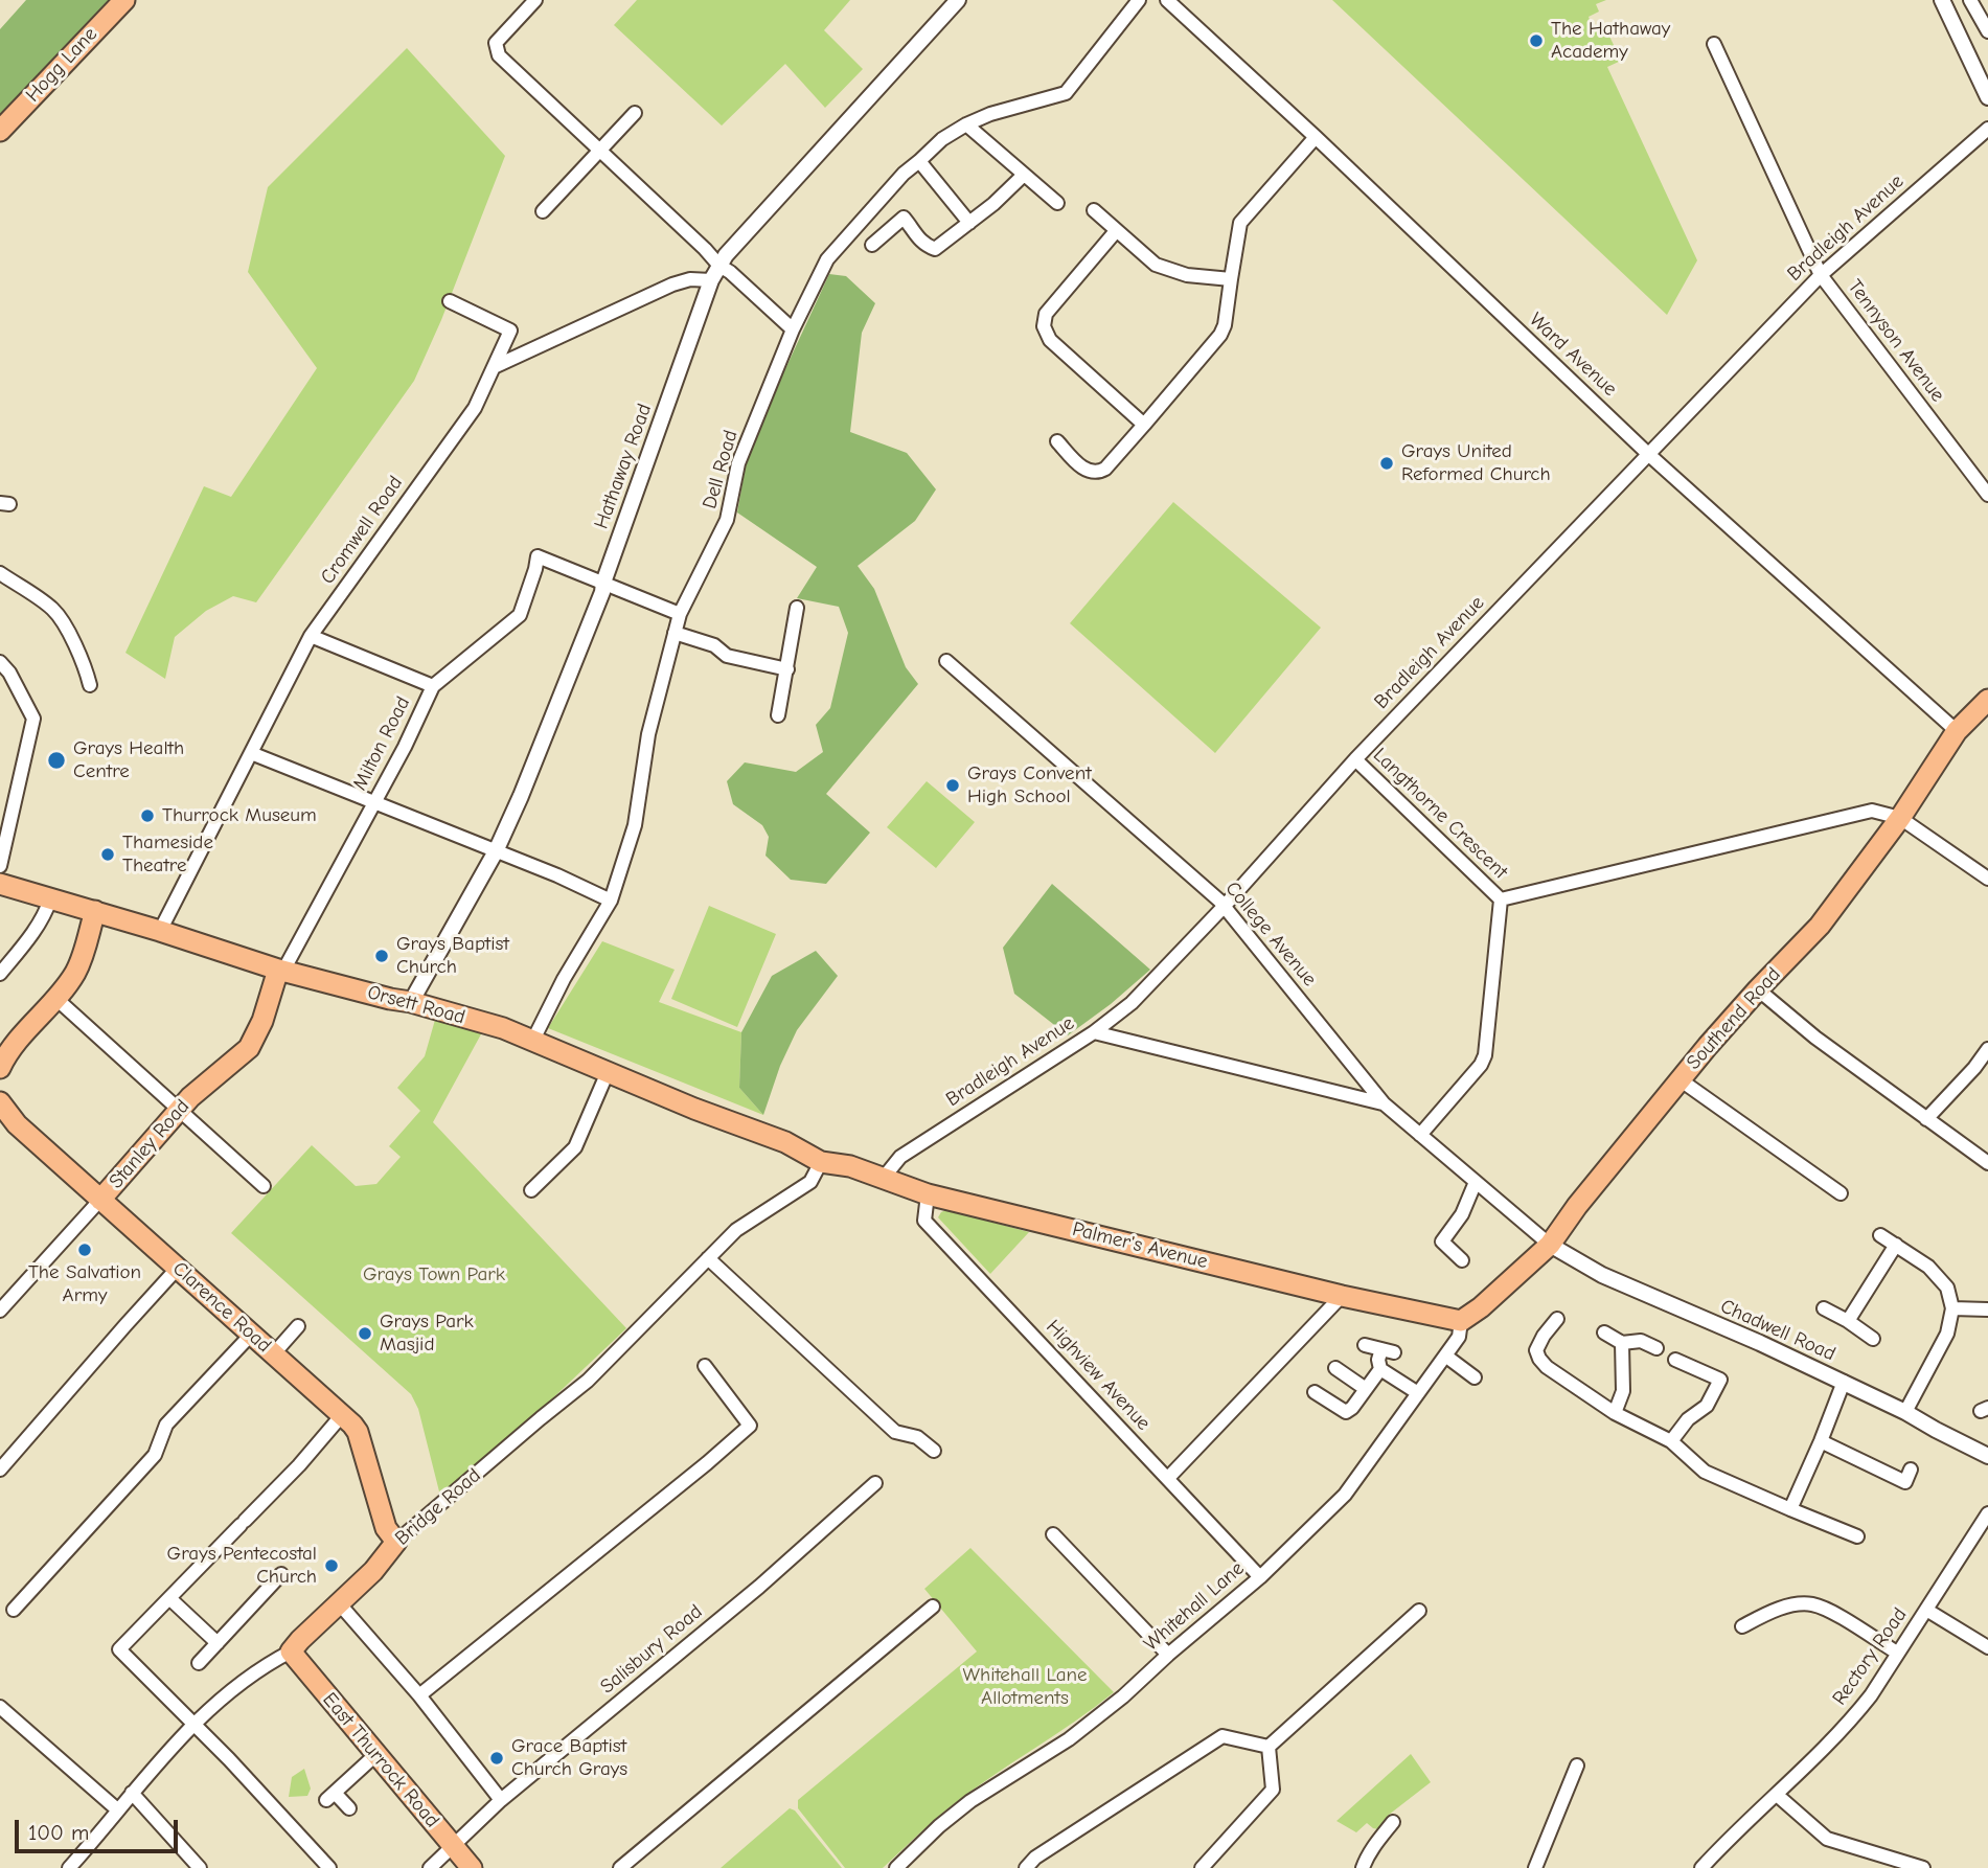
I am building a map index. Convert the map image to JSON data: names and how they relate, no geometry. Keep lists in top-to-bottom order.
{
  "streets": {
    "main road": [
      "Hogg Lane",
      "Orsett Road",
      "Southend Road",
      "Stanley Road",
      "Palmer's Avenue",
      "Clarence Road",
      "Bridge Road",
      "East Thurrock Road"
    ],
    "street": [
      "Bradleigh Avenue",
      "Tennyson Avenue",
      "Ward Avenue",
      "Hathaway Road",
      "Dell Road",
      "Cromwell Road",
      "Milton Road",
      "Langthorne Crescent",
      "College Avenue",
      "Chadwell Road",
      "Highview Avenue",
      "Whitehall Lane",
      "Salisbury Road",
      "Rectory Road"
    ]
  },
  "crossings": [
    ["Bradleigh Avenue", "Tennyson Avenue"],
    ["Bradleigh Avenue", "Ward Avenue"],
    ["Bradleigh Avenue", "Langthorne Crescent"],
    ["Bradleigh Avenue", "College Avenue"],
    ["Bradleigh Avenue", "Palmer's Avenue"],
    ["Ward Avenue", "Southend Road"],
    ["Hathaway Road", "Milton Road"],
    ["Hathaway Road", "Orsett Road"],
    ["Dell Road", "Orsett Road"],
    ["Cromwell Road", "Orsett Road"],
    ["Milton Road", "Orsett Road"],
    ["Milton Road", "Stanley Road"],
    ["Langthorne Crescent", "College Avenue"],
    ["College Avenue", "Southend Road"],
    ["College Avenue", "Chadwell Road"],
    ["Orsett Road", "Stanley Road"],
    ["Orsett Road", "Palmer's Avenue"],
    ["Orsett Road", "Bridge Road"],
    ["Southend Road", "Palmer's Avenue"],
    ["Southend Road", "Chadwell Road"],
    ["Southend Road", "Whitehall Lane"],
    ["Stanley Road", "Clarence Road"],
    ["Palmer's Avenue", "Highview Avenue"],
    ["Palmer's Avenue", "Bridge Road"],
    ["Palmer's Avenue", "Whitehall Lane"],
    ["Clarence Road", "Bridge Road"],
    ["Highview Avenue", "Whitehall Lane"],
    ["Bridge Road", "East Thurrock Road"],
    ["Salisbury Road", "East Thurrock Road"]
  ],
  "parks": ["Grays Town Park", "Whitehall Lane Allotments"],
  "places": [
    "The Hathaway Academy",
    "Grays United Reformed Church",
    "Grays Health Centre",
    "Grays Convent High School",
    "Thurrock Museum",
    "Thameside Theatre",
    "Grays Baptist Church",
    "The Salvation Army",
    "Grays Park Masjid",
    "Grays Pentecostal Church",
    "Grace Baptist Church Grays"
  ],
  "scale_bar": "100 m"
}
